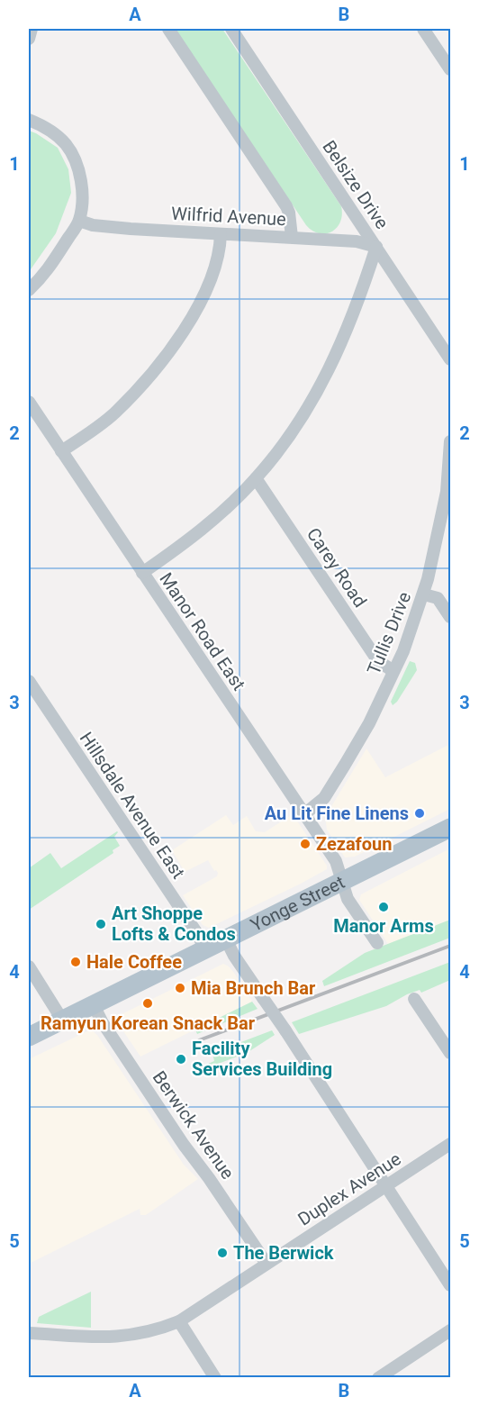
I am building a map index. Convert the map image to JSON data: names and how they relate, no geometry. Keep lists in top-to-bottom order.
{
  "streets": {
    "main road": ["Yonge Street"],
    "street": [
      "Belsize Drive",
      "Wilfrid Avenue",
      "Carey Road",
      "Manor Road East",
      "Tullis Drive",
      "Hillsdale Avenue East",
      "Berwick Avenue",
      "Duplex Avenue"
    ]
  },
  "crossings": [
    ["Belsize Drive", "Wilfrid Avenue"],
    ["Carey Road", "Tullis Drive"],
    ["Manor Road East", "Tullis Drive"],
    ["Manor Road East", "Yonge Street"],
    ["Hillsdale Avenue East", "Yonge Street"],
    ["Yonge Street", "Berwick Avenue"],
    ["Berwick Avenue", "Duplex Avenue"]
  ],
  "places": [
    "Au Lit Fine Linens",
    "Zezafoun",
    "Manor Arms",
    "Art Shoppe Lofts & Condos",
    "Hale Coffee",
    "Mia Brunch Bar",
    "Ramyun Korean Snack Bar",
    "Facility Services Building",
    "The Berwick"
  ],
  "grid": {
    "columns": ["A", "B"],
    "rows": [
      "1",
      "2",
      "3",
      "4",
      "5"
    ]
  }
}
